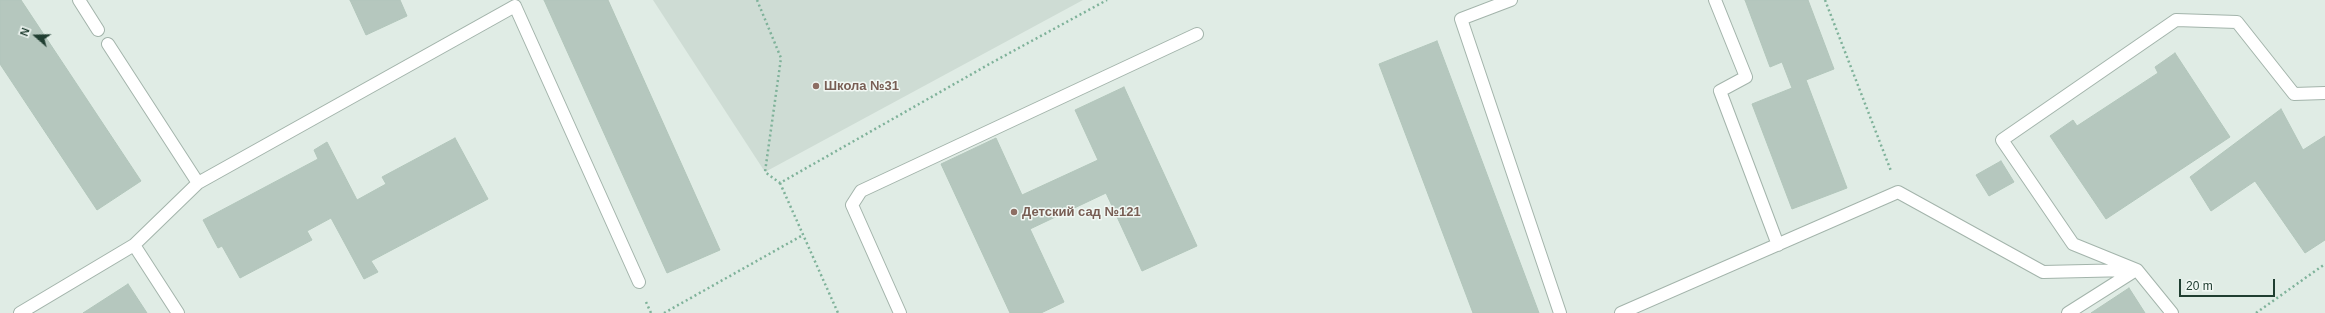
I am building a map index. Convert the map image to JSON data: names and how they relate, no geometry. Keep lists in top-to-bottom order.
{
  "places": ["Школа №31", "Детский сад №121"],
  "scale_bar": "20 m",
  "north": "left"
}
